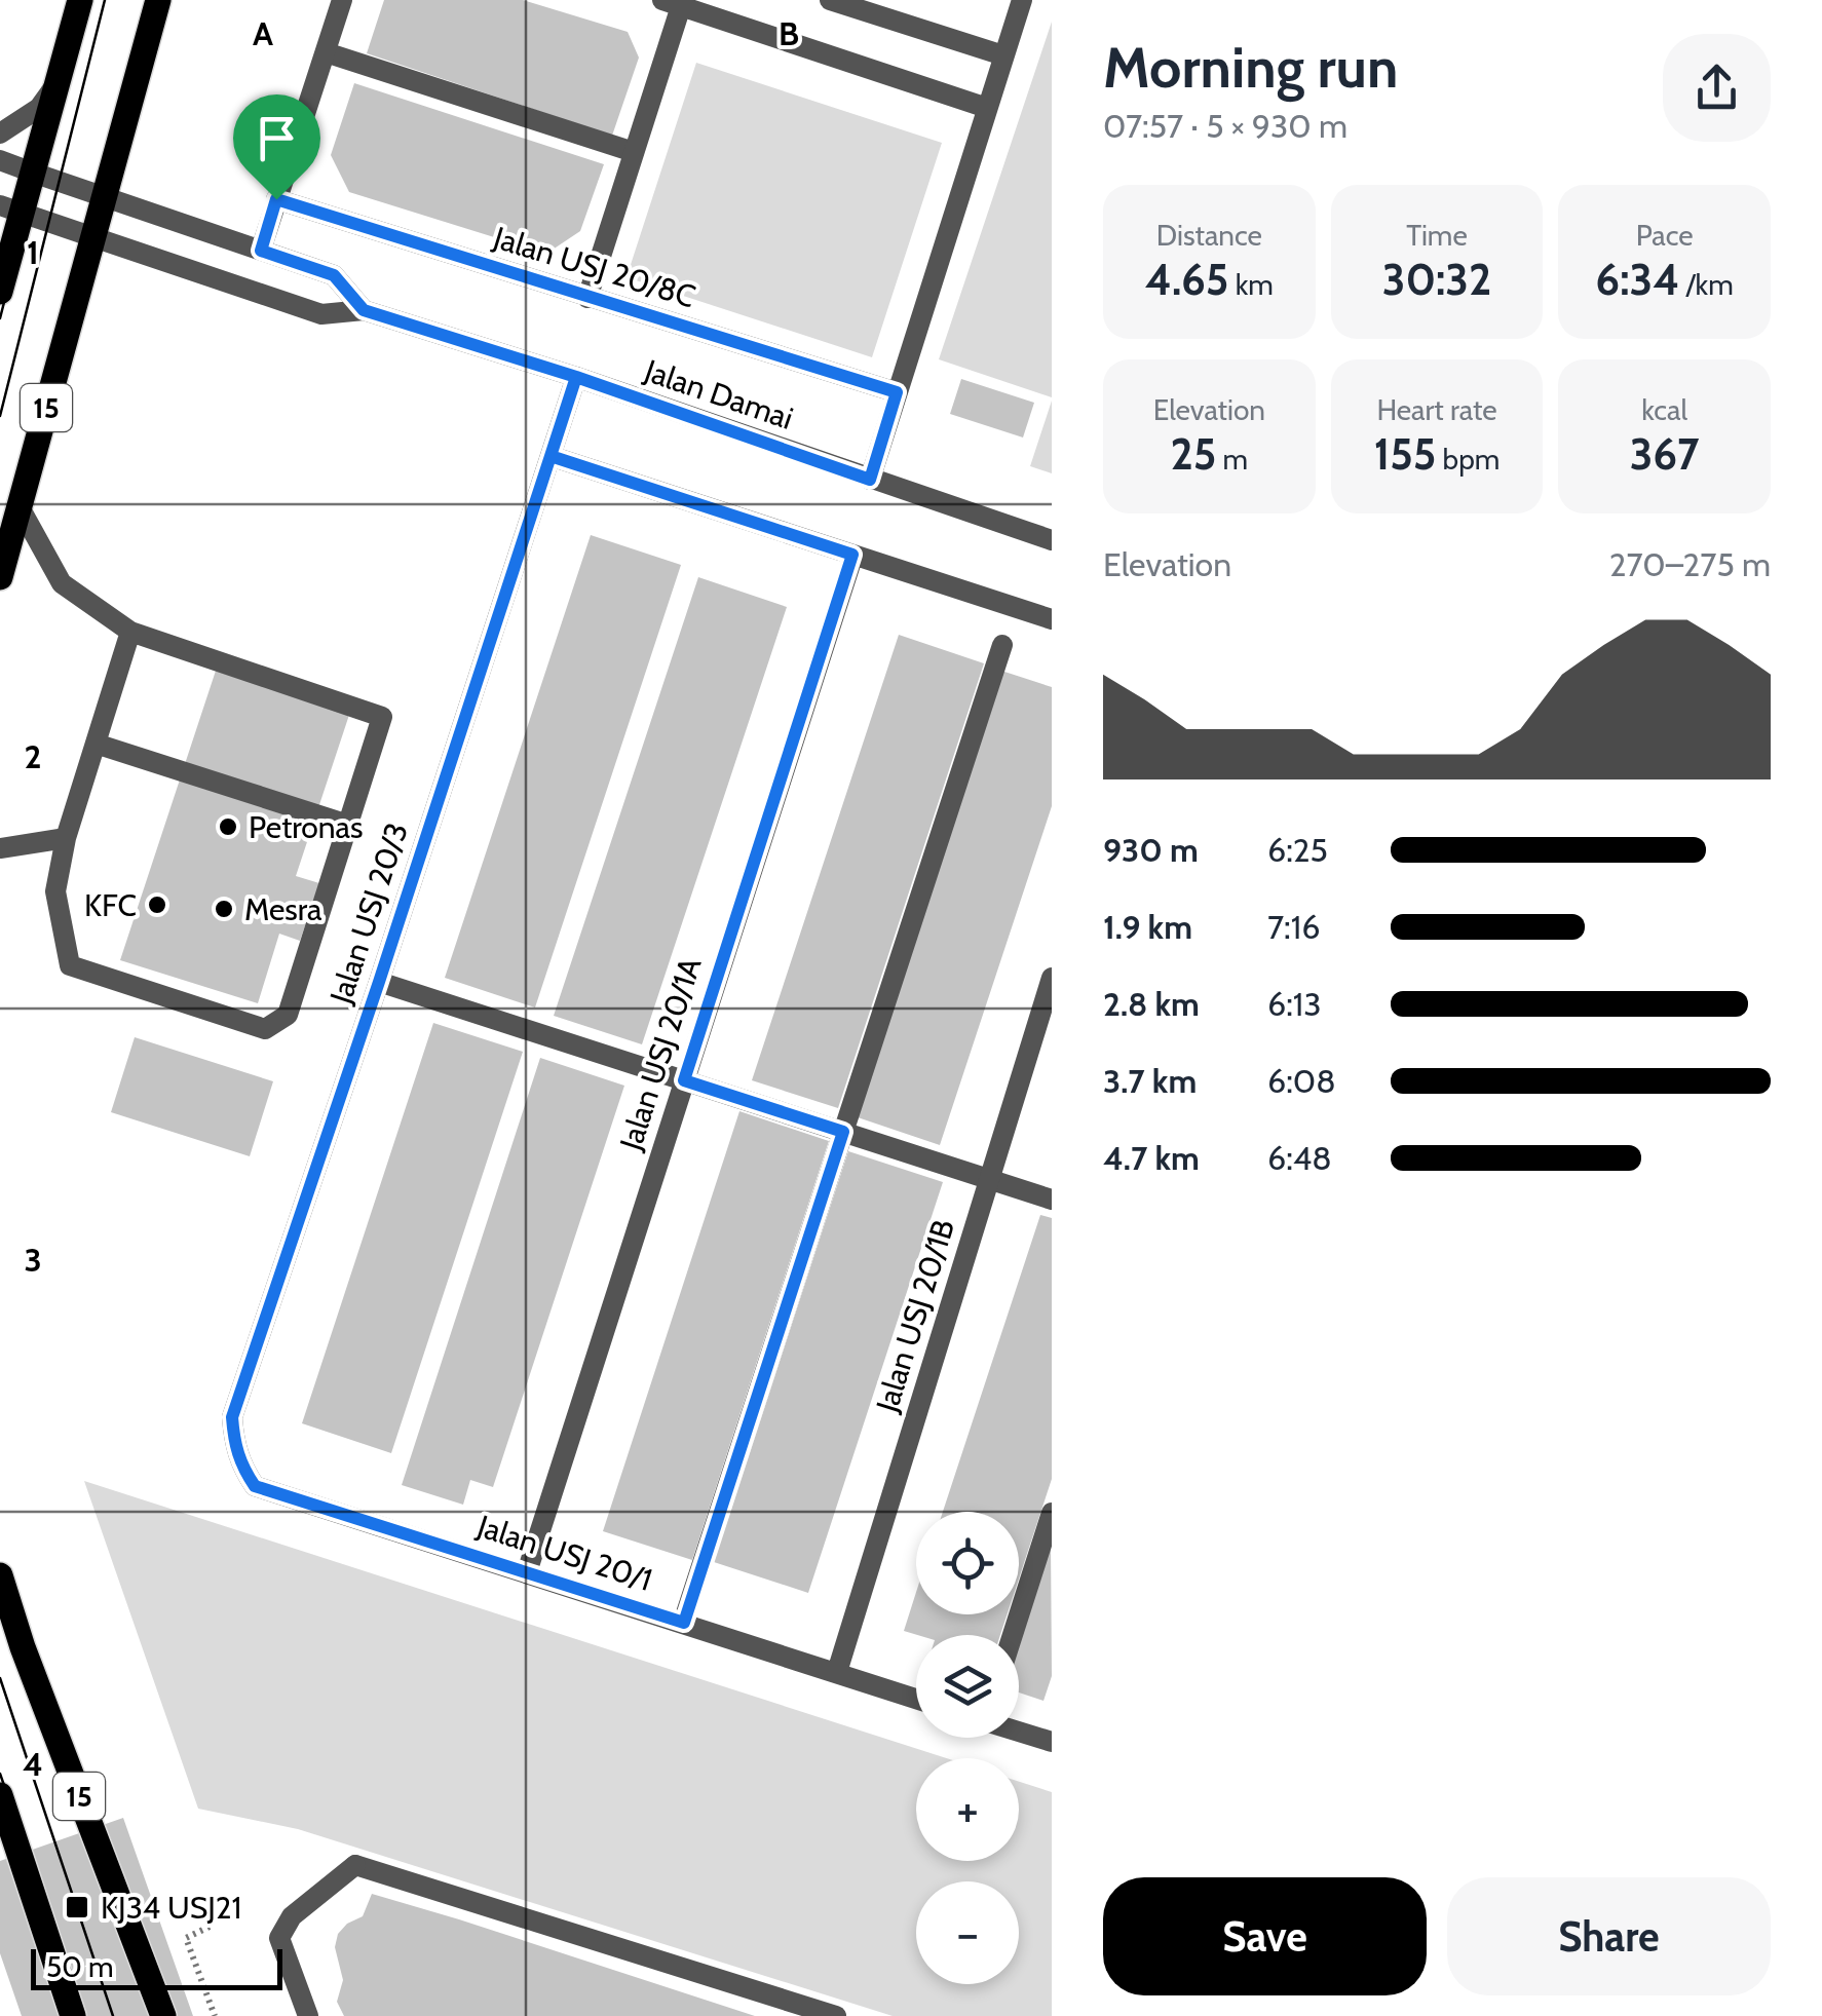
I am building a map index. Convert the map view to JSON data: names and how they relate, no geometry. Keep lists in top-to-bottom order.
{
  "streets": {
    "main road": ["15"],
    "street": [
      "Jalan USJ 20/8C",
      "Jalan Damai",
      "Jalan USJ 20/3",
      "Jalan USJ 20/1A",
      "Jalan USJ 20/1B",
      "Jalan USJ 20/1"
    ]
  },
  "crossings": [
    ["Jalan Damai", "15"],
    ["Jalan Damai", "Jalan USJ 20/3"],
    ["Jalan USJ 20/3", "Jalan USJ 20/1"],
    ["Jalan USJ 20/1A", "Jalan USJ 20/1"],
    ["Jalan USJ 20/1B", "Jalan USJ 20/1"]
  ],
  "places": {
    "other": ["Petronas", "KFC", "Mesra"],
    "transit": ["KJ34 USJ21"]
  },
  "scale_bar": "50 m",
  "page": {
    "heading": ["Morning run", "07:57 · 5 × 930 m"],
    "stats": [
      ["Distance", "4.65 km"],
      ["Time", "30:32"],
      ["Pace", "6:34 /km"],
      ["Elevation", "25 m"],
      ["Heart rate", "155 bpm"],
      ["kcal", "367"]
    ],
    "chart": ["Elevation", "270–275 m"],
    "list": [
      {
        "name": "930 m",
        "note": "6:25"
      },
      {
        "name": "1.9 km",
        "note": "7:16"
      },
      {
        "name": "2.8 km",
        "note": "6:13"
      },
      {
        "name": "3.7 km",
        "note": "6:08"
      },
      {
        "name": "4.7 km",
        "note": "6:48"
      }
    ],
    "map_buttons": ["+", "−"],
    "buttons": ["Save", "Share"],
    "scale": "50 m"
  },
  "grid": {
    "columns": ["A", "B"],
    "rows": [
      "1",
      "2",
      "3",
      "4"
    ]
  }
}
